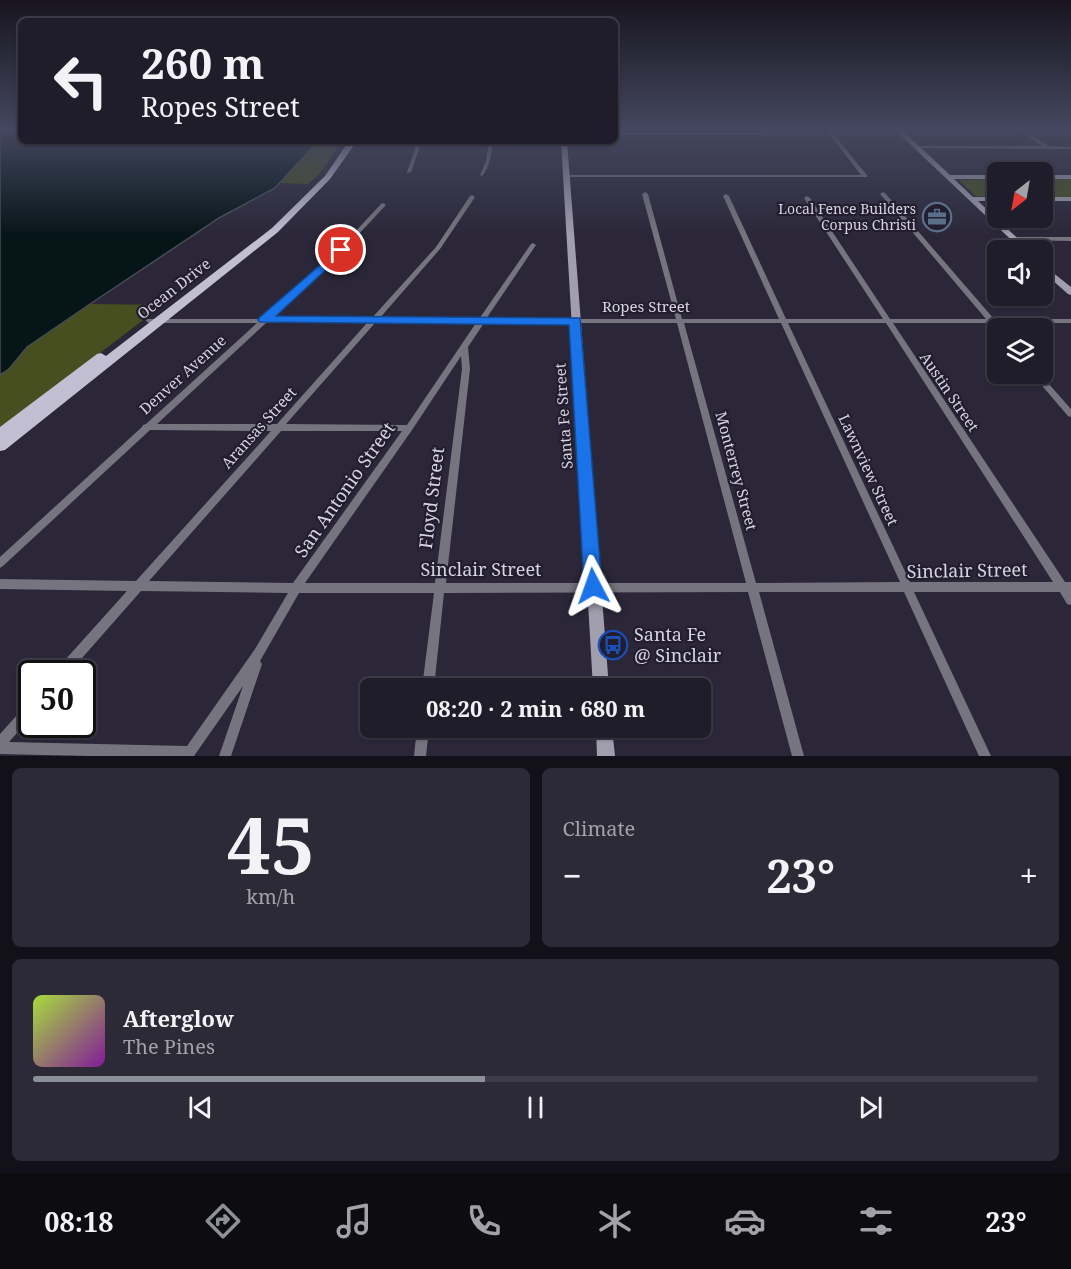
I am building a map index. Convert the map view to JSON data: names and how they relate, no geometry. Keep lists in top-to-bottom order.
{
  "streets": {
    "main road": ["Ocean Drive", "Santa Fe Street"],
    "street": [
      "Ropes Street",
      "Denver Avenue",
      "Austin Street",
      "Aransas Street",
      "Lawnview Street",
      "Monterrey Street",
      "San Antonio Street",
      "Floyd Street",
      "Sinclair Street"
    ]
  },
  "crossings": [
    ["Ocean Drive", "Ropes Street"],
    ["Ropes Street", "Denver Avenue"],
    ["Ropes Street", "Austin Street"],
    ["Ropes Street", "Santa Fe Street"],
    ["Ropes Street", "Aransas Street"],
    ["Ropes Street", "Lawnview Street"],
    ["Ropes Street", "Monterrey Street"],
    ["Ropes Street", "San Antonio Street"],
    ["Austin Street", "Sinclair Street"],
    ["Santa Fe Street", "Sinclair Street"],
    ["Aransas Street", "Sinclair Street"],
    ["Lawnview Street", "Sinclair Street"],
    ["Monterrey Street", "Sinclair Street"],
    ["San Antonio Street", "Floyd Street"],
    ["San Antonio Street", "Sinclair Street"],
    ["Floyd Street", "Sinclair Street"]
  ],
  "places": {
    "office": ["Local Fence Builders Corpus Christi"],
    "bus stop": ["Santa Fe @ Sinclair"]
  },
  "north": "bottom left",
  "page": {
    "turn": ["260 m", "Ropes Street"],
    "limit": "50",
    "trip": "08:20 · 2 min · 680 m",
    "tile": [
      ["45", "km/h"],
      "Climate"
    ],
    "heat": ["−", "23°", "+"],
    "song": ["Afterglow", "The Pines"],
    "tabs": ["08:18", "23°"]
  }
}
